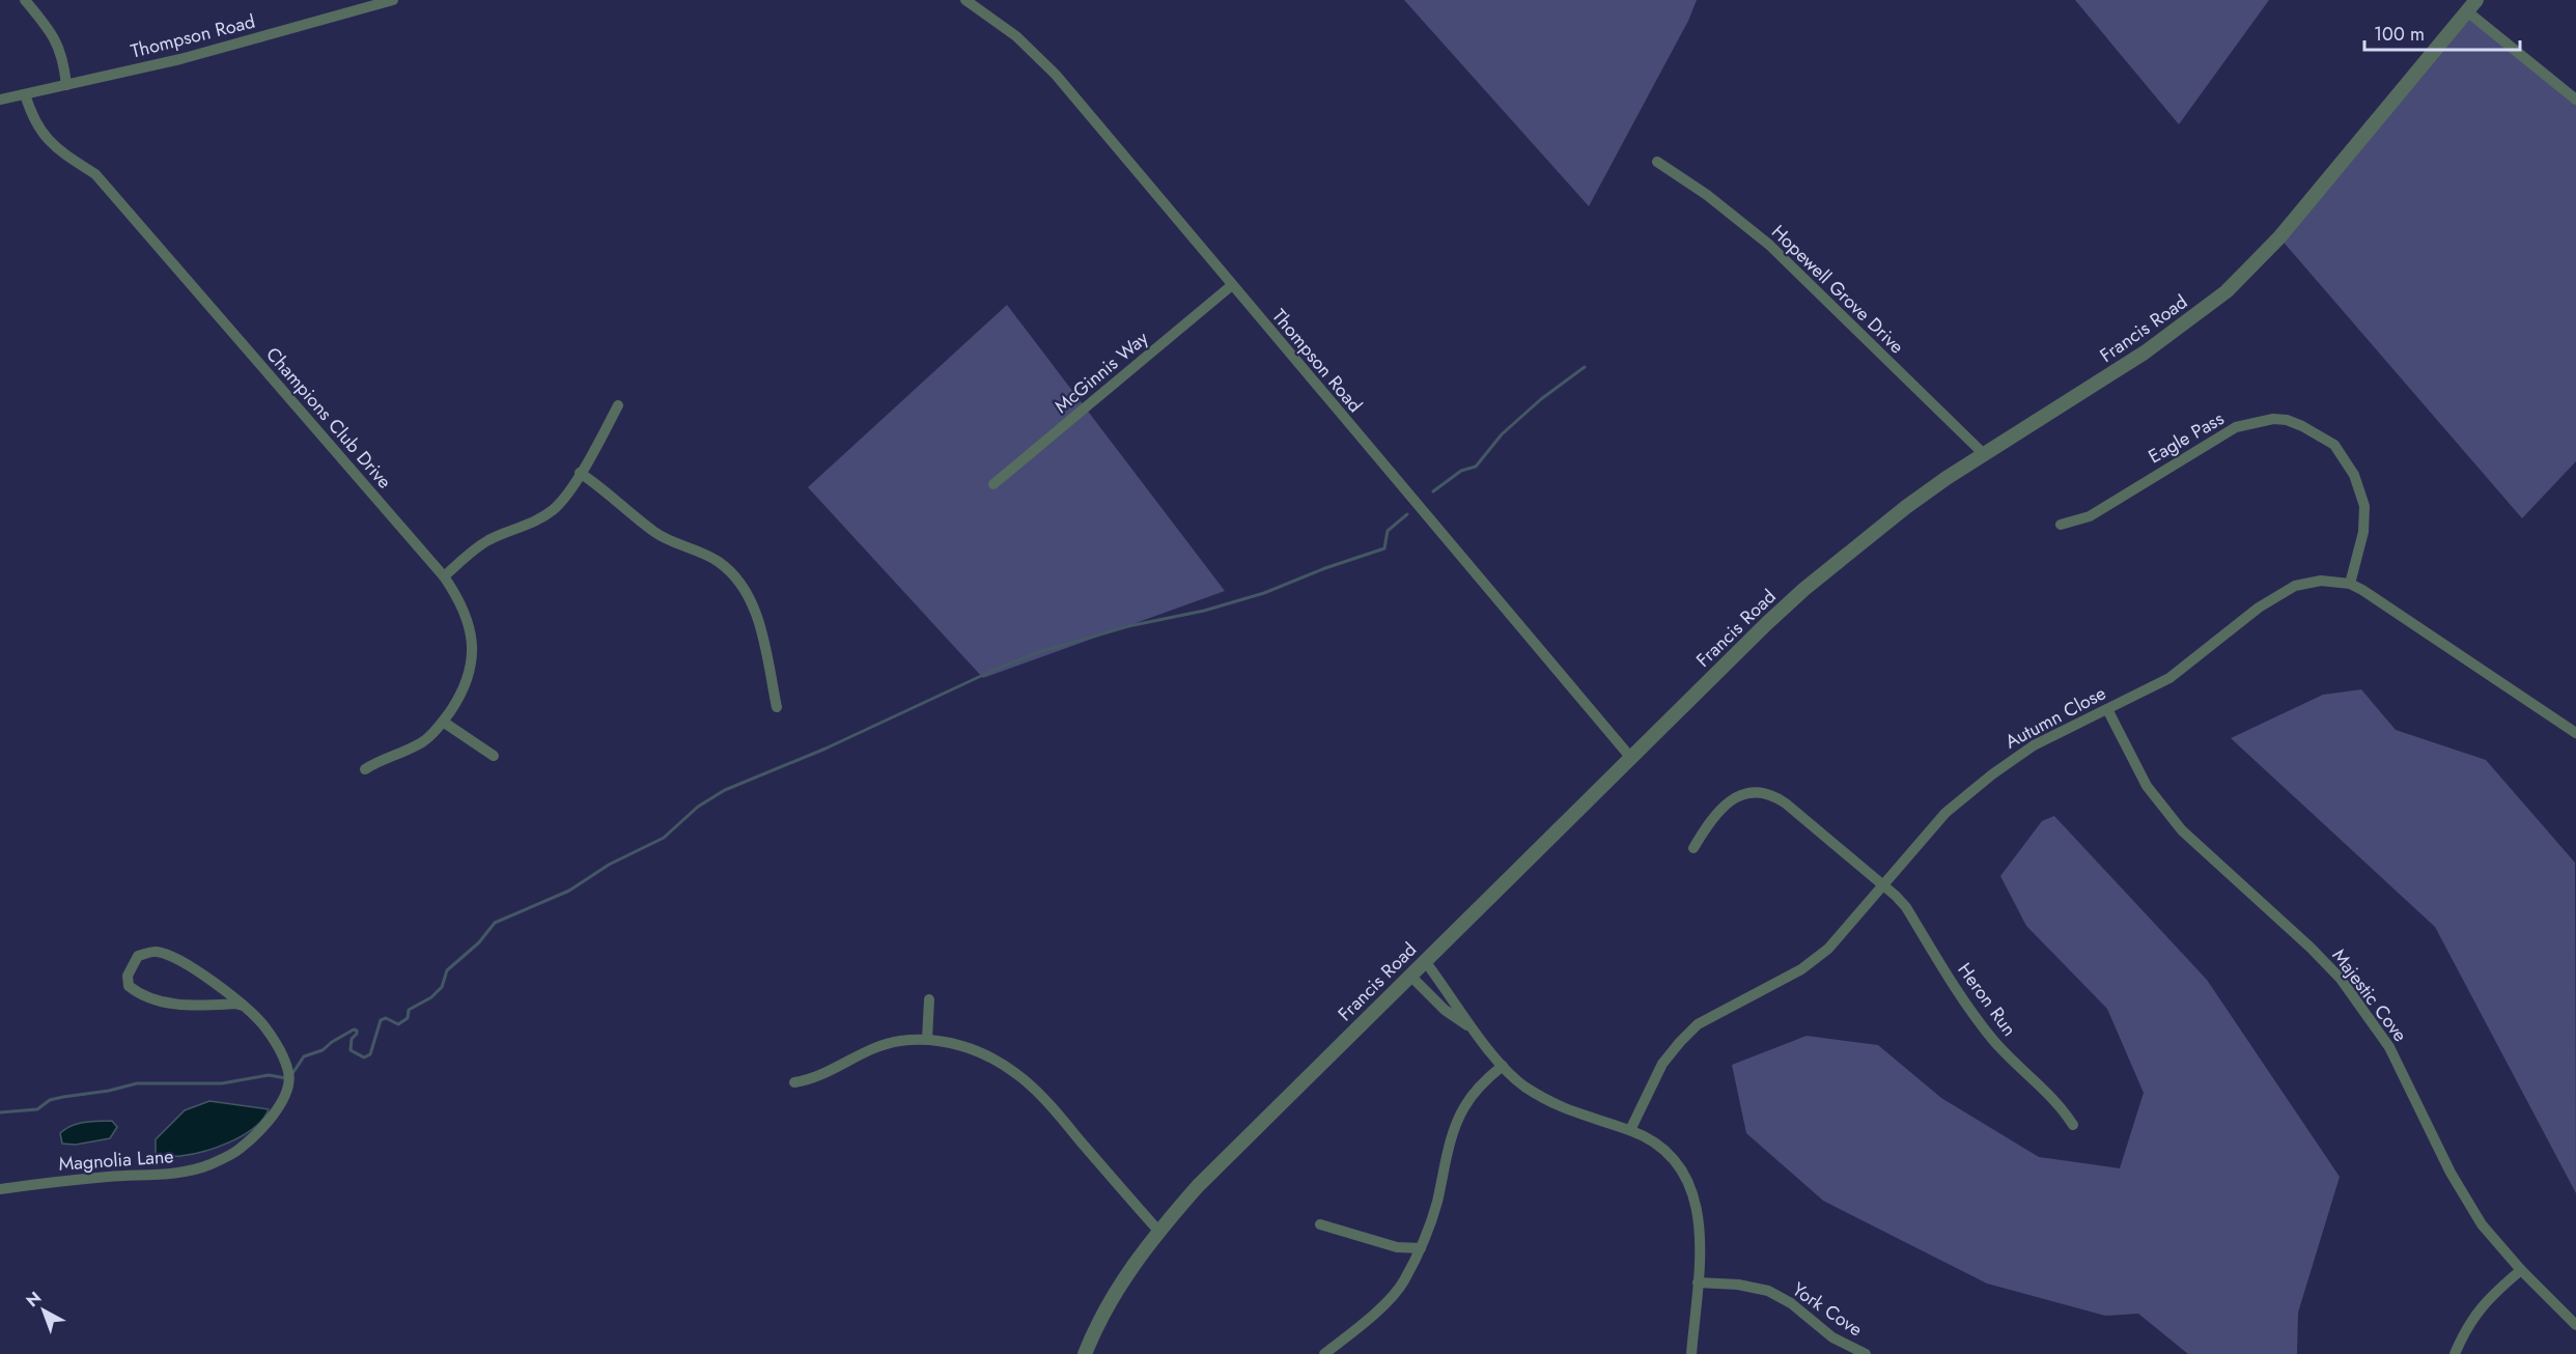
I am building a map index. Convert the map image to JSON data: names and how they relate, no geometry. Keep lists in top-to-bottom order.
{
  "streets": {
    "street": [
      "Thompson Road",
      "Hopewell Grove Drive",
      "Francis Road",
      "McGinnis Way",
      "Champions Club Drive",
      "Eagle Pass",
      "Autumn Close",
      "Majestic Cove",
      "Heron Run",
      "Magnolia Lane",
      "York Cove"
    ]
  },
  "crossings": [
    ["Thompson Road", "Francis Road"],
    ["Thompson Road", "McGinnis Way"],
    ["Thompson Road", "Champions Club Drive"],
    ["Hopewell Grove Drive", "Francis Road"],
    ["Eagle Pass", "Autumn Close"],
    ["Autumn Close", "Majestic Cove"],
    ["Autumn Close", "Heron Run"]
  ],
  "scale_bar": "100 m",
  "north": "top left"
}
